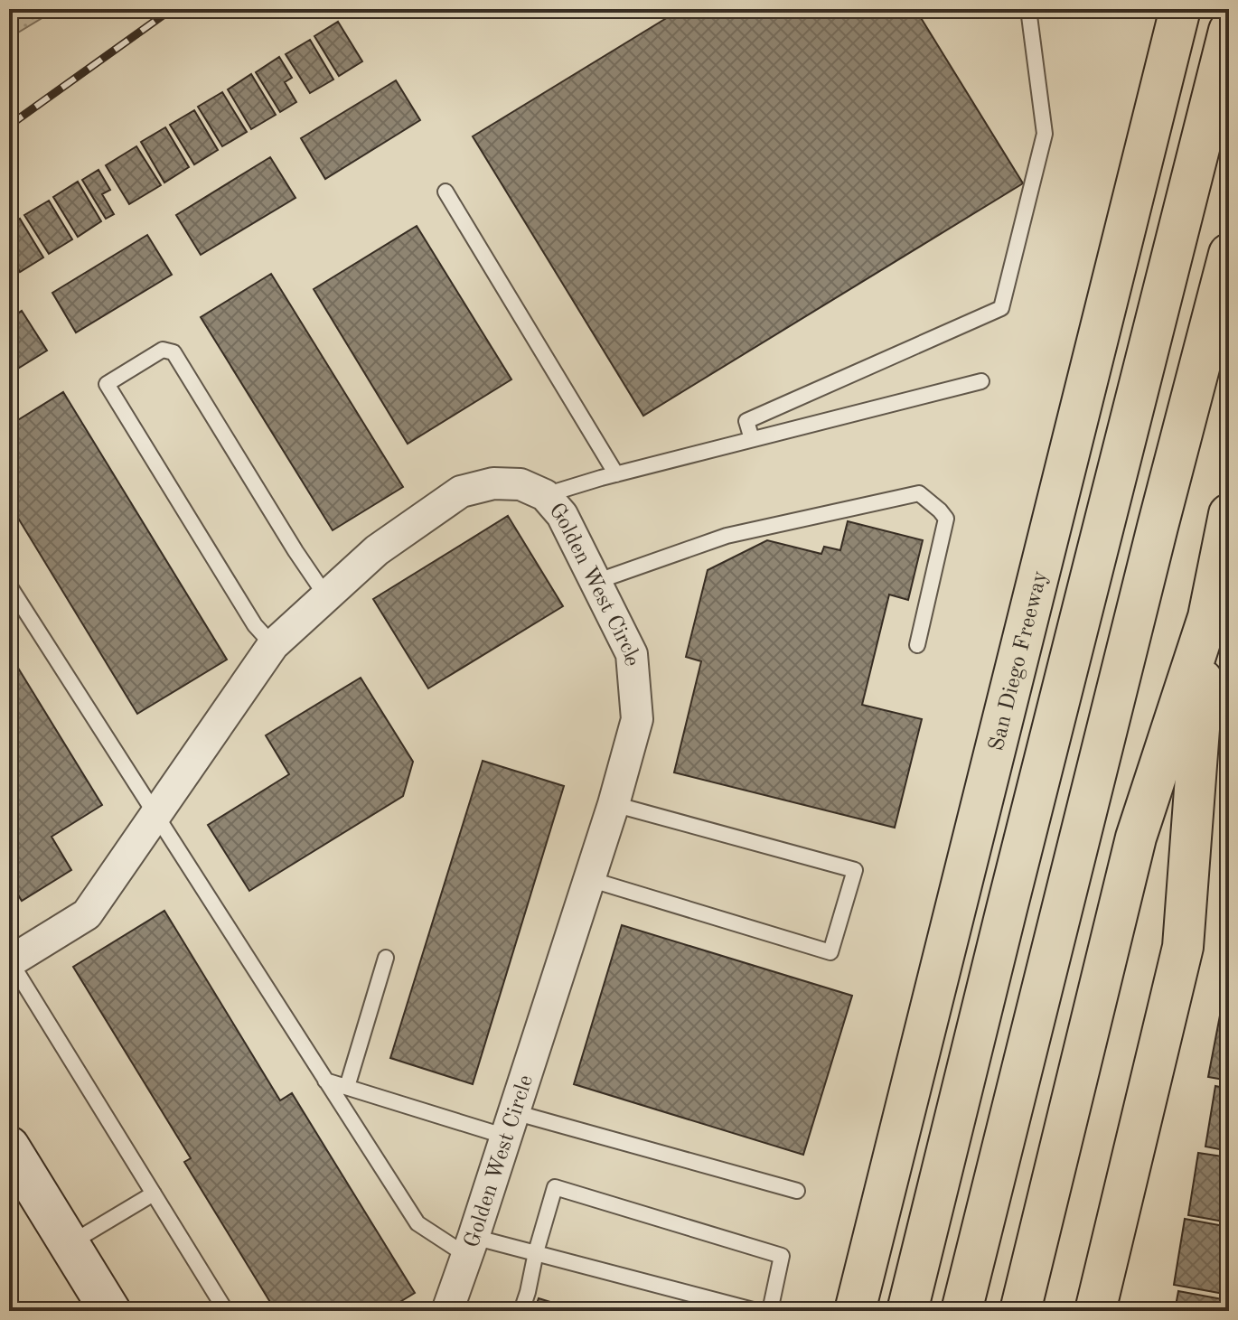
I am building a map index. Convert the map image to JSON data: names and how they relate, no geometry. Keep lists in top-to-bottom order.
{
  "streets": {
    "highway": ["San Diego Freeway"],
    "street": ["Golden West Circle"]
  }
}
